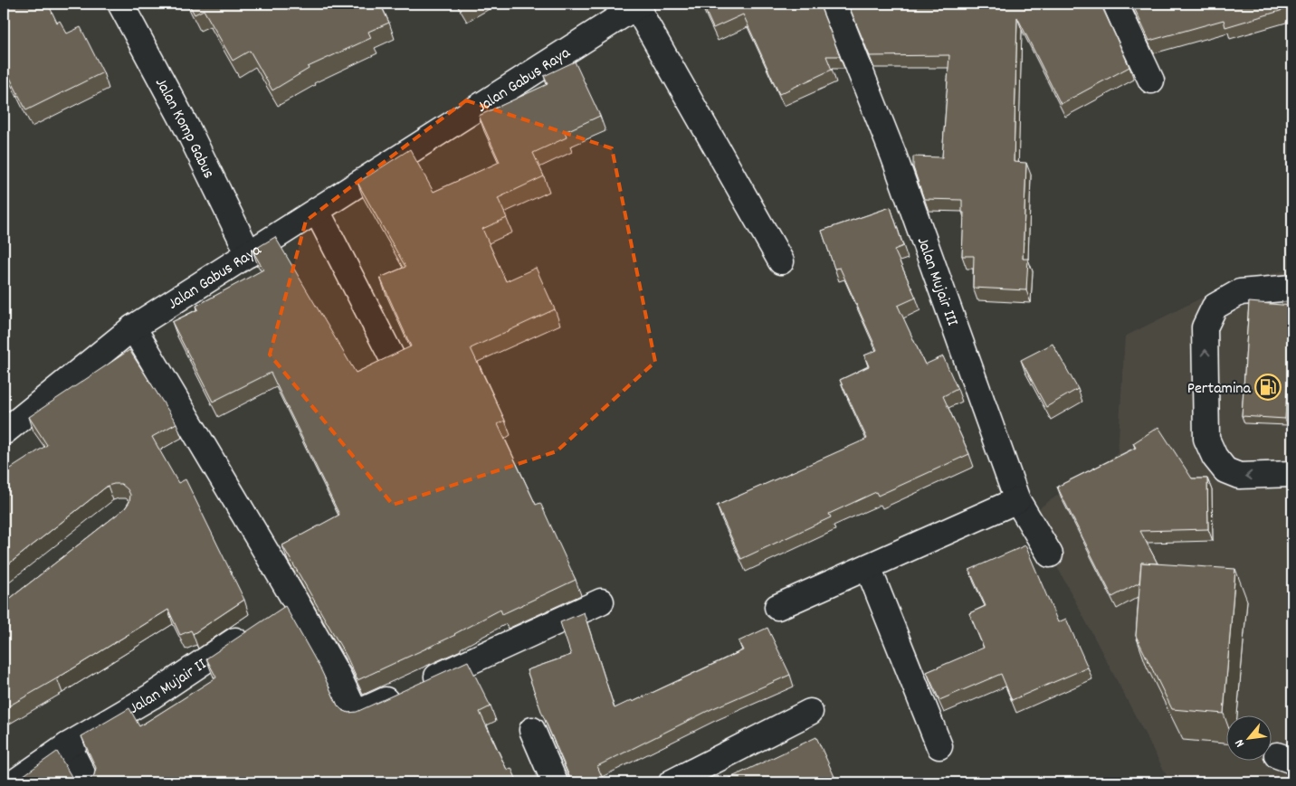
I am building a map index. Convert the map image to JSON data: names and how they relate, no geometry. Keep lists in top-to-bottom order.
{
  "streets": {
    "street": [
      "Jalan Gabus Raya",
      "Jalan Komp Gabus",
      "Jalan Mujair III",
      "Jalan Mujair II"
    ]
  },
  "crossings": [
    ["Jalan Gabus Raya", "Jalan Komp Gabus"]
  ],
  "places": {
    "fuel station": ["Pertamina"]
  },
  "north": "bottom left"
}
